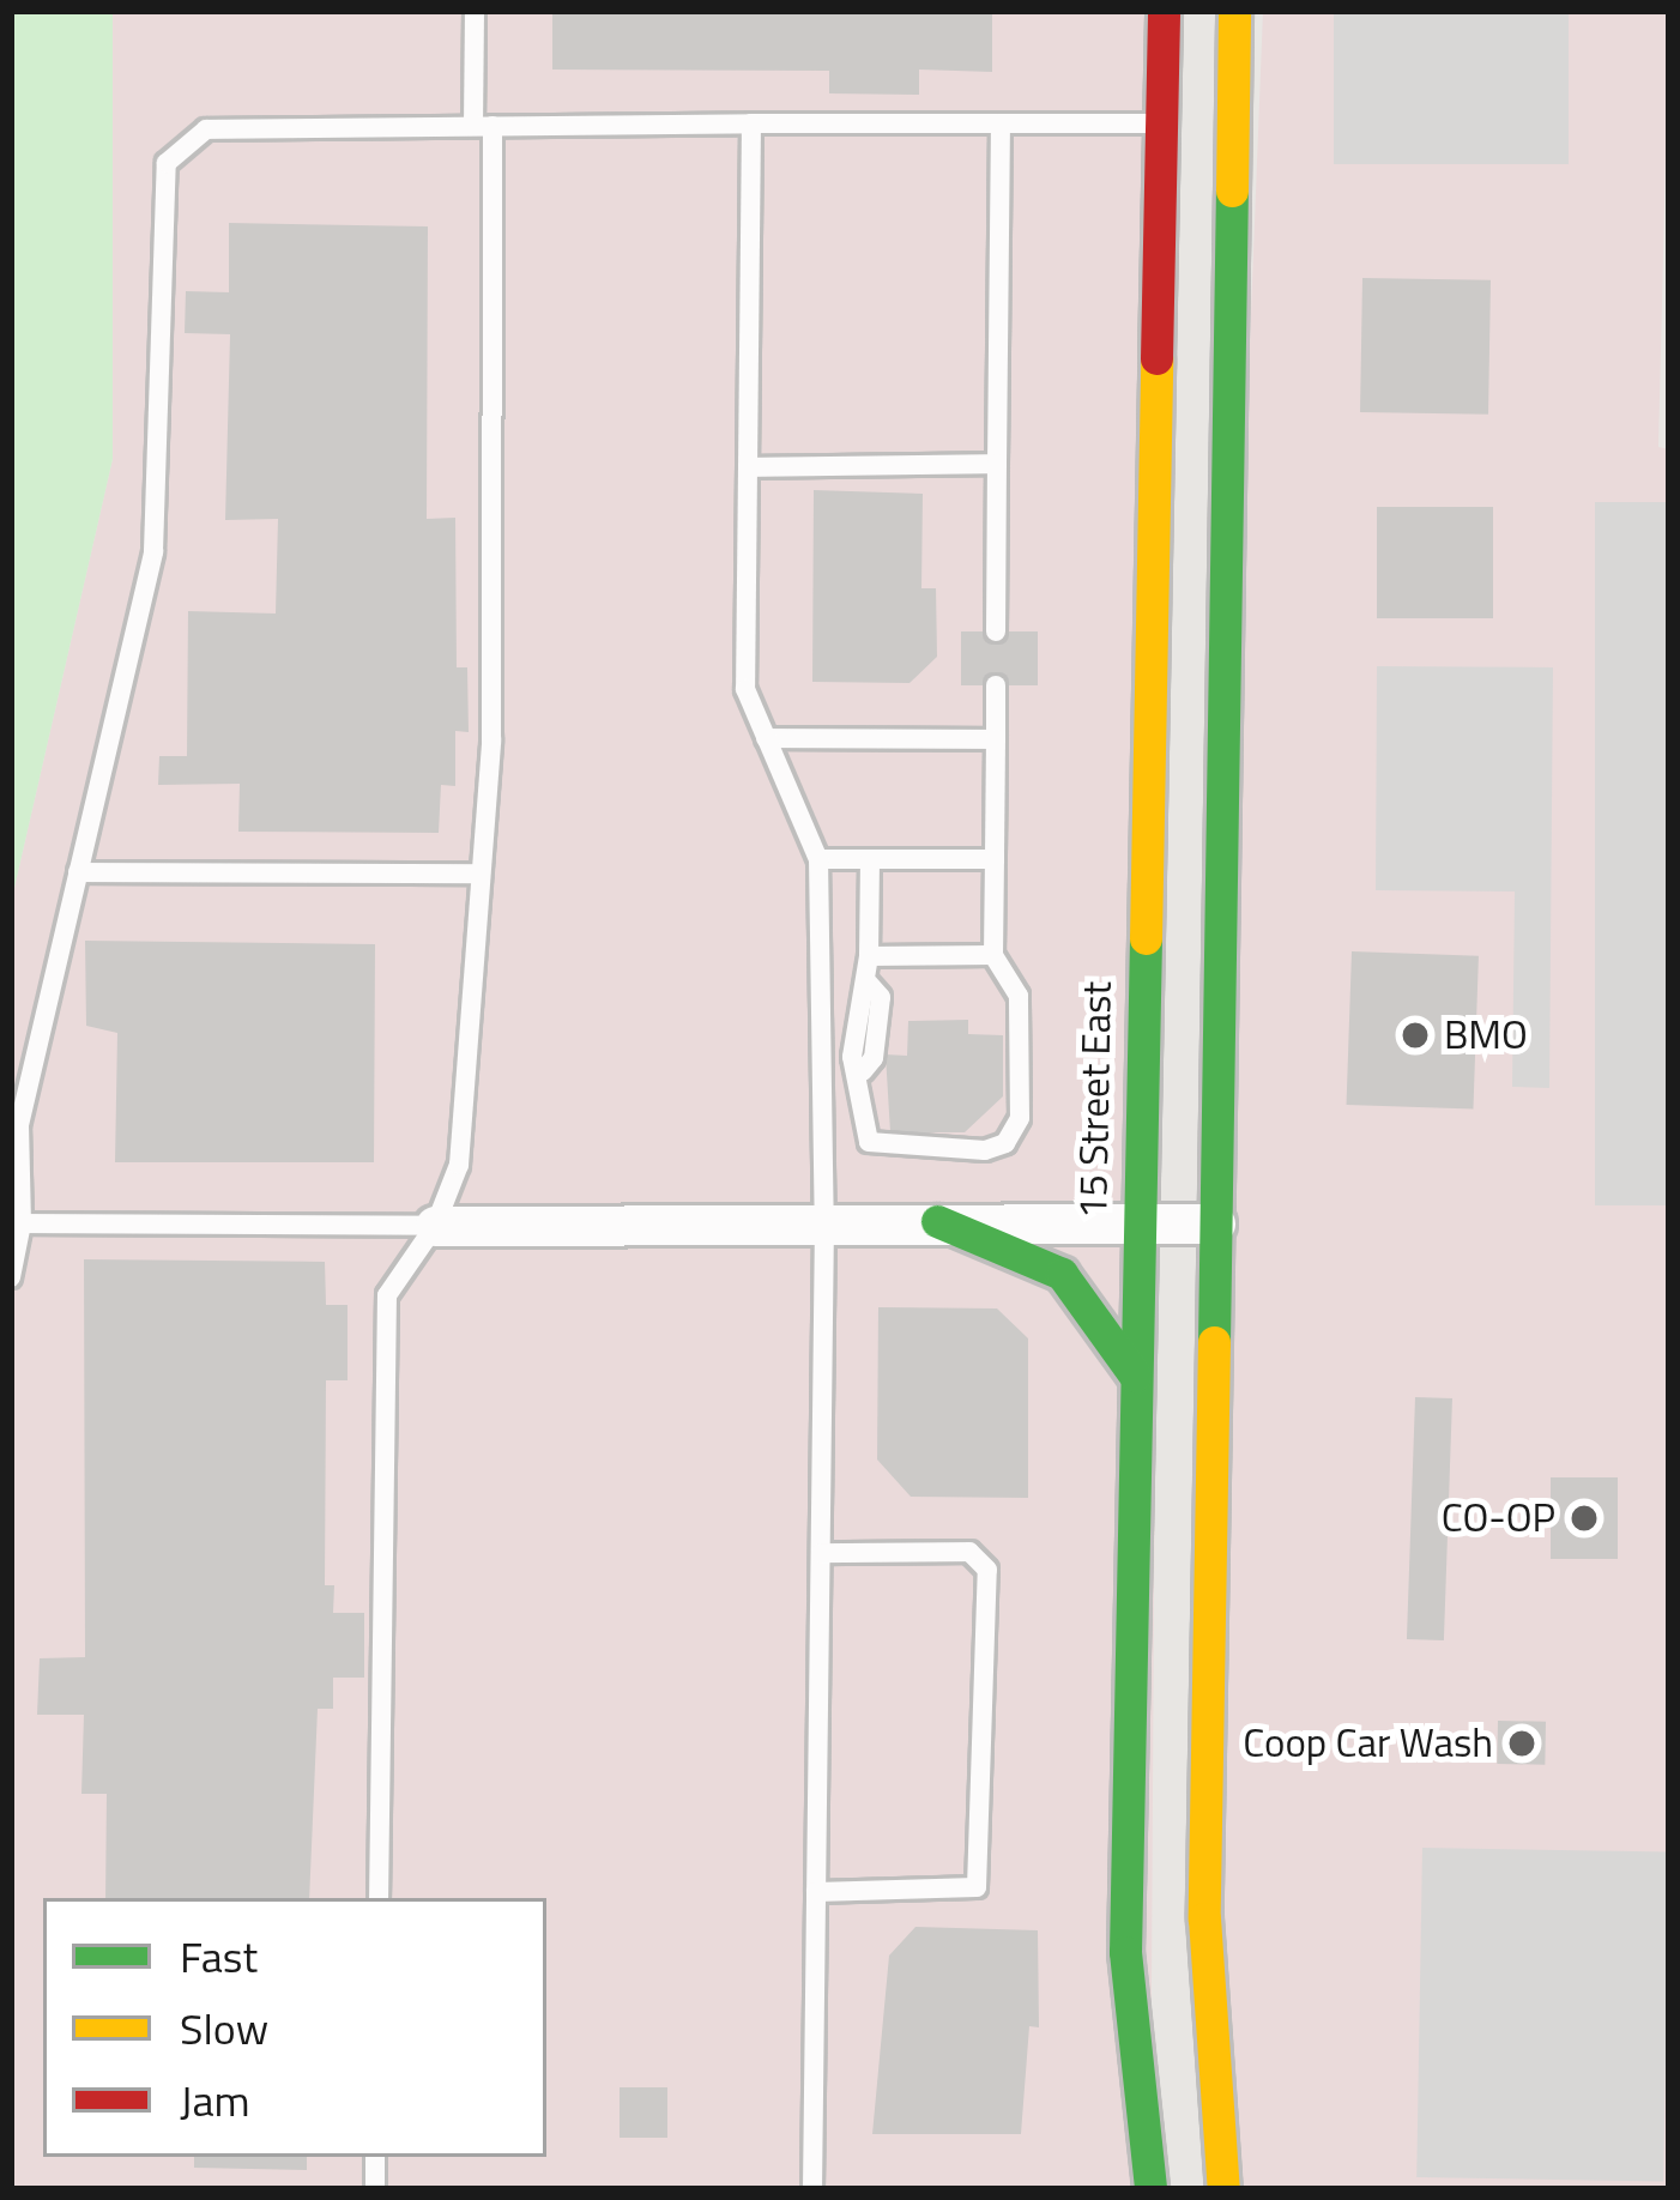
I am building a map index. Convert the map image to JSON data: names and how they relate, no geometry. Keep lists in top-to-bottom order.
{
  "streets": {
    "main road": ["15 Street East"]
  },
  "places": ["BMO", "CO-OP", "Coop Car Wash"],
  "legend": ["Fast", "Slow", "Jam"]
}
